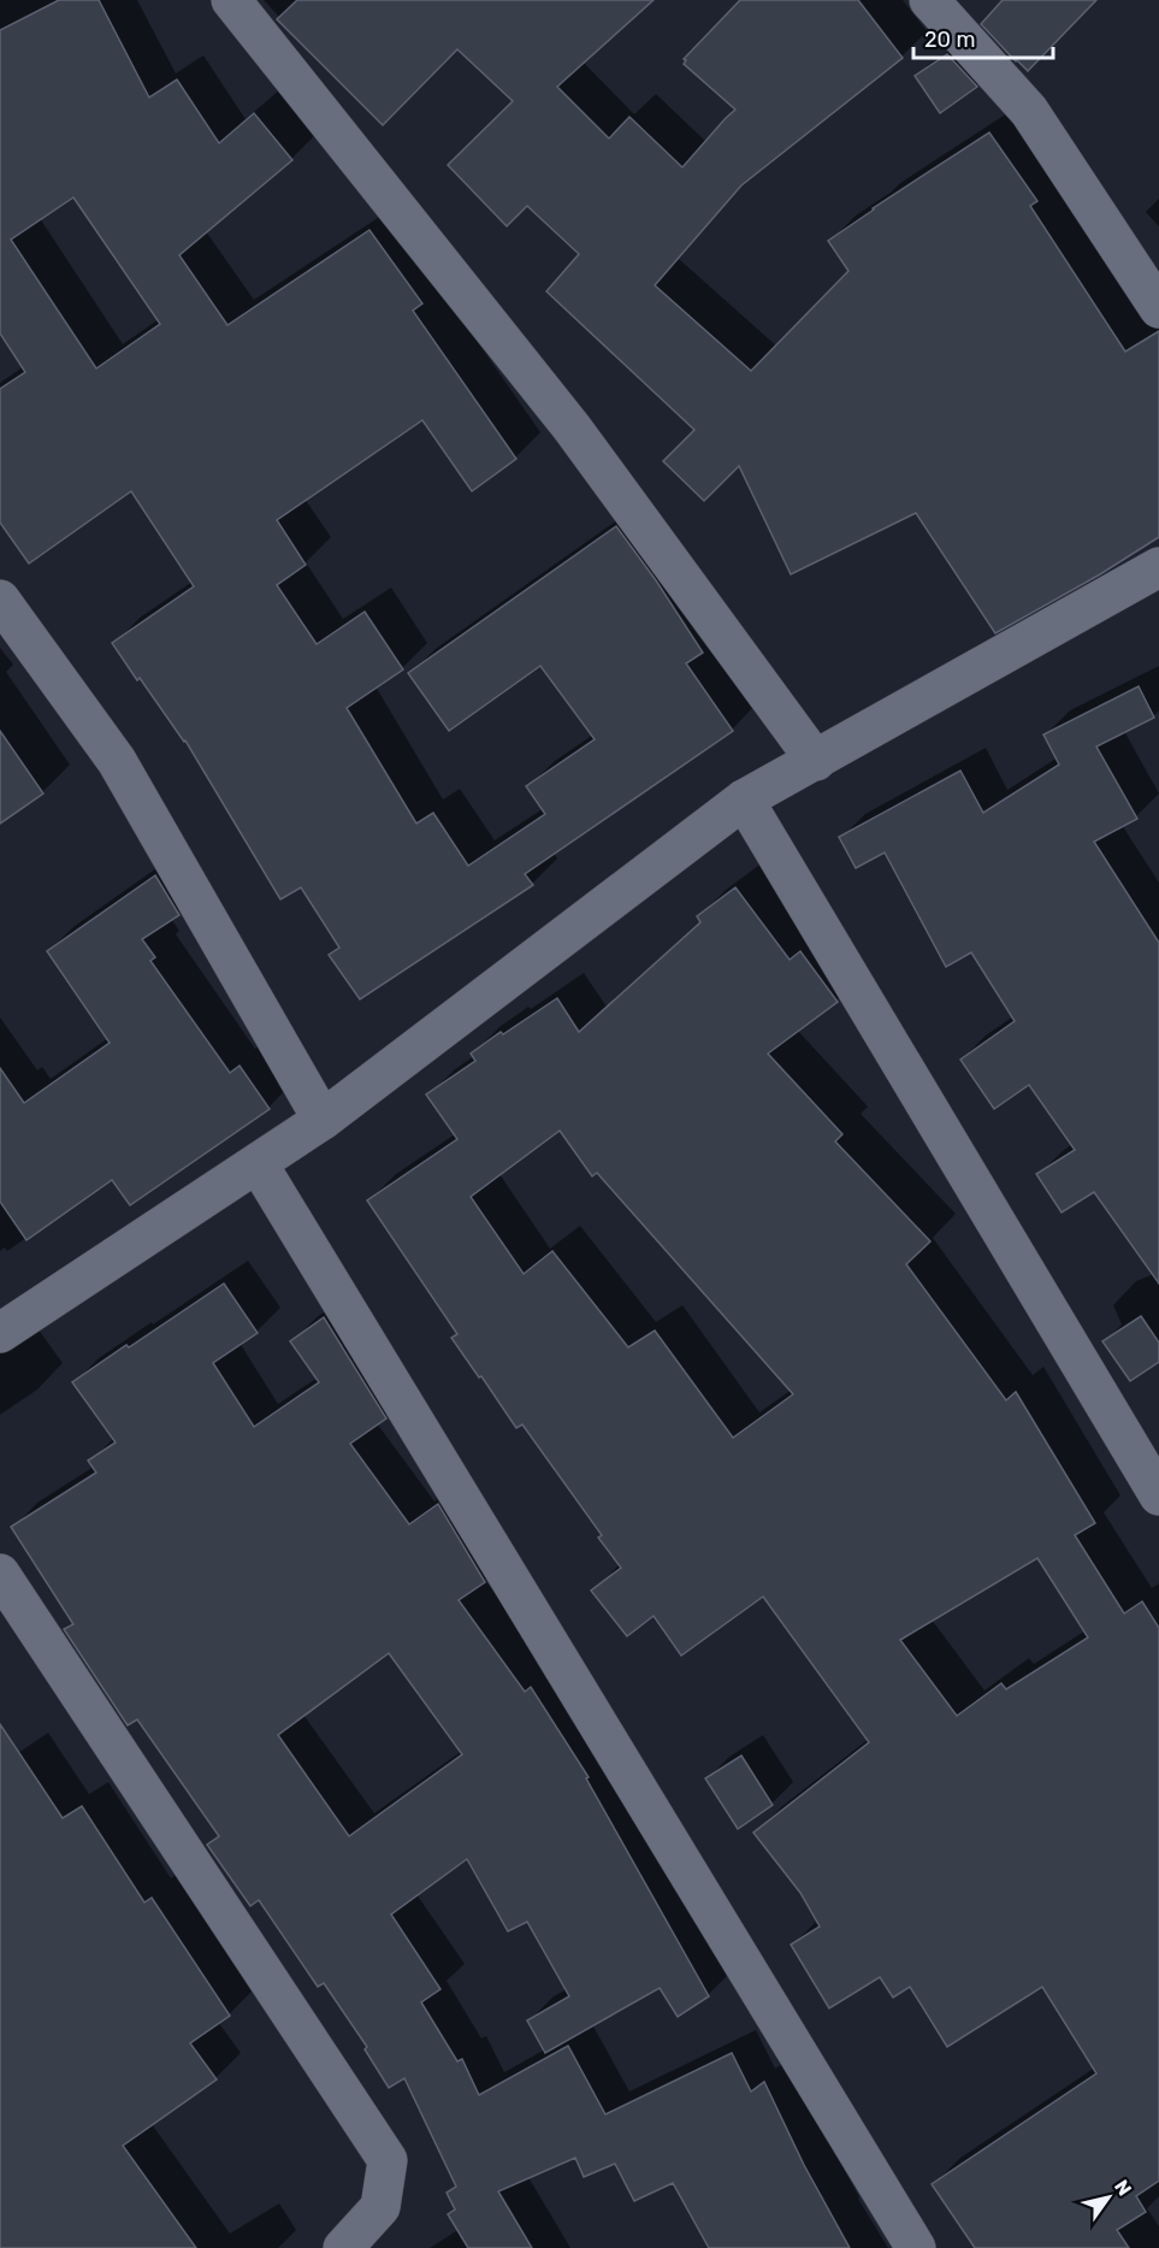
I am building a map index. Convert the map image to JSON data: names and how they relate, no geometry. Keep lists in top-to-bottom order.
{
  "scale_bar": "20 m",
  "north": "top right"
}
